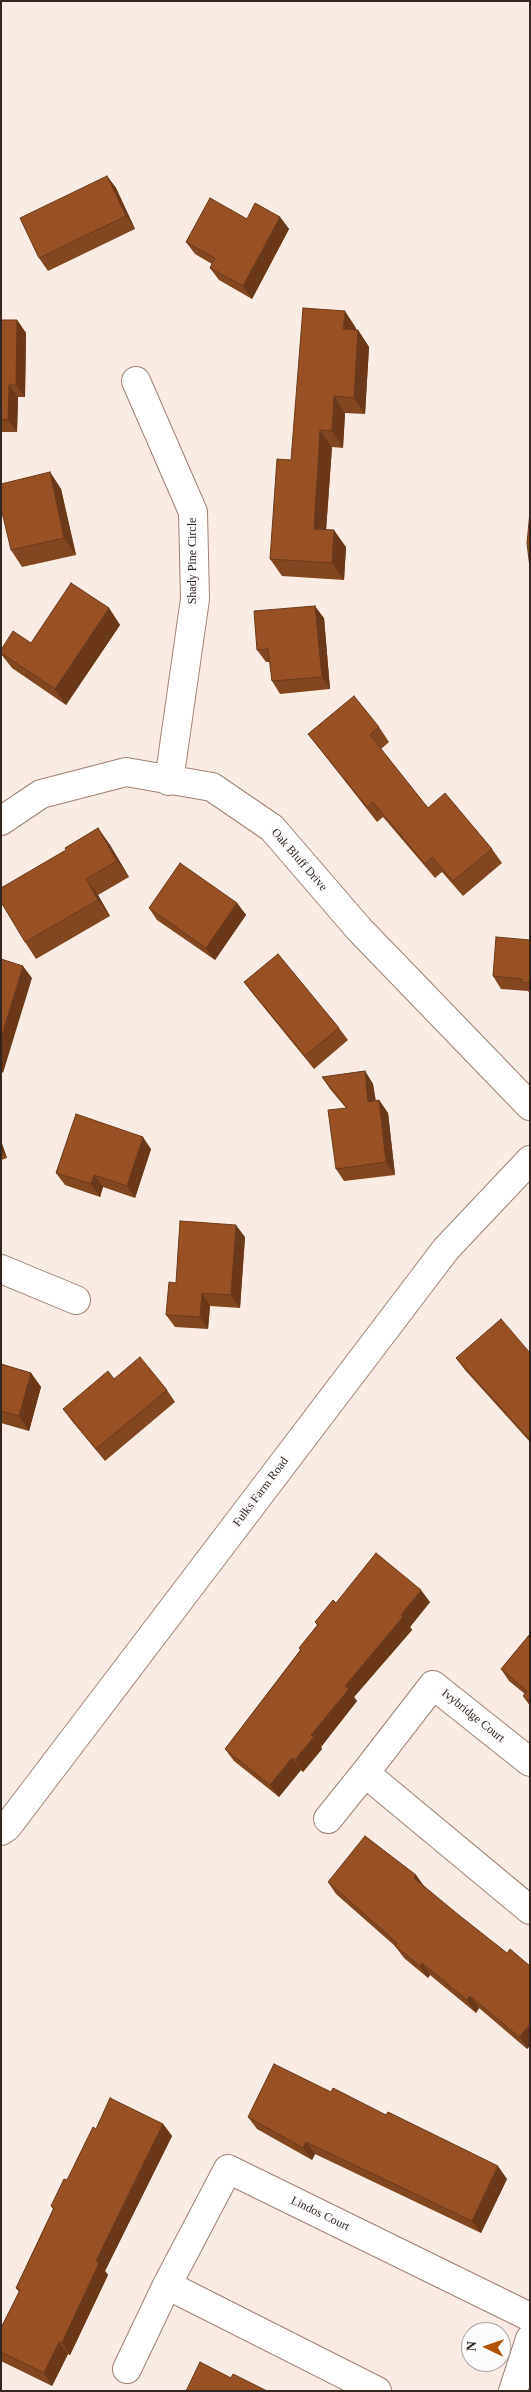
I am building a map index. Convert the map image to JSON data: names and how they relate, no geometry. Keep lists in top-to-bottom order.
{
  "streets": {
    "street": [
      "Shady Pine Circle",
      "Oak Bluff Drive",
      "Fulks Farm Road",
      "Ivybridge Court",
      "Lindos Court"
    ]
  },
  "crossings": [
    ["Shady Pine Circle", "Oak Bluff Drive"]
  ],
  "north": "left"
}
